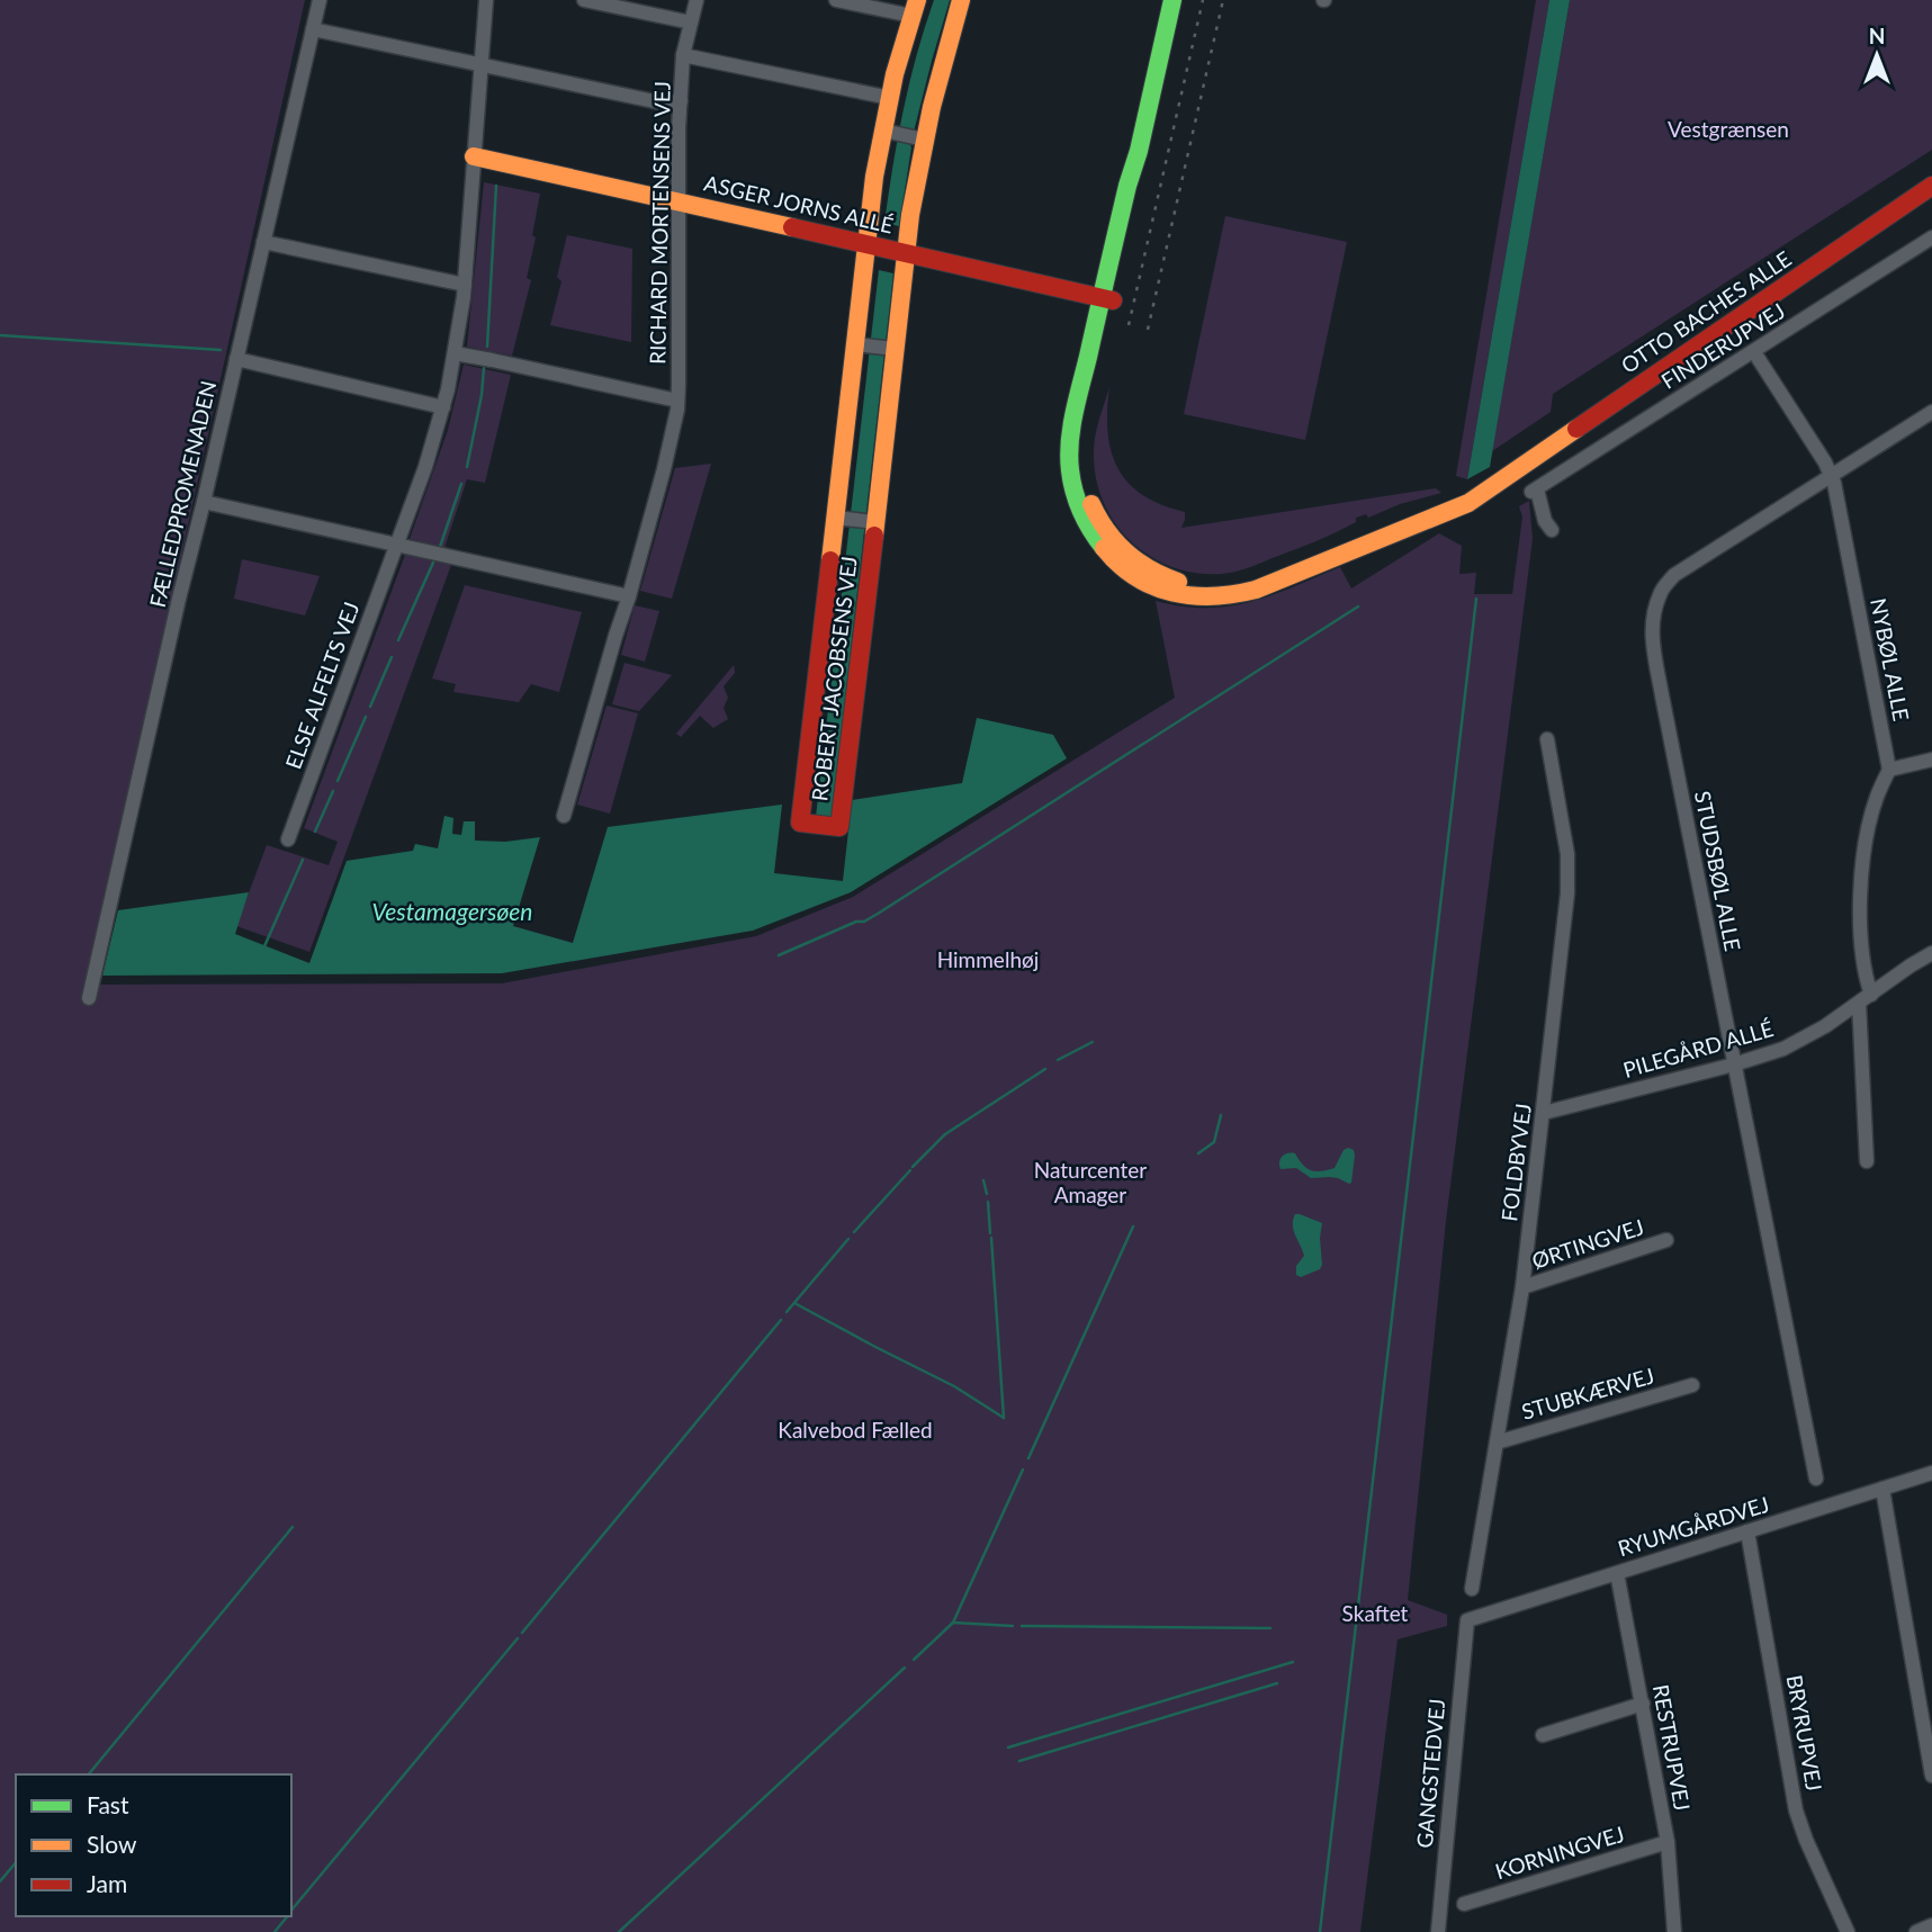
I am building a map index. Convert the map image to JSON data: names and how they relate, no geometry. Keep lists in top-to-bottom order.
{
  "streets": {
    "street": [
      "ASGER JORNS ALLÉ",
      "RICHARD MORTENSENS VEJ",
      "OTTO BACHES ALLE",
      "FINDERUPVEJ",
      "FÆLLEDPROMENADEN",
      "NYBØL ALLE",
      "ROBERT JACOBSENS VEJ",
      "ELSE ALFELTS VEJ",
      "STUDSBØL ALLE",
      "PILEGÅRD ALLÉ",
      "FOLDBYVEJ",
      "ØRTINGVEJ",
      "STUBKÆRVEJ",
      "RYUMGÅRDVEJ",
      "BRYRUPVEJ",
      "RESTRUPVEJ",
      "GANGSTEDVEJ",
      "KORNINGVEJ"
    ]
  },
  "crossings": [
    ["ASGER JORNS ALLÉ", "RICHARD MORTENSENS VEJ"],
    ["ASGER JORNS ALLÉ", "OTTO BACHES ALLE"],
    ["ASGER JORNS ALLÉ", "ROBERT JACOBSENS VEJ"],
    ["ASGER JORNS ALLÉ", "ELSE ALFELTS VEJ"],
    ["RICHARD MORTENSENS VEJ", "ELSE ALFELTS VEJ"],
    ["FINDERUPVEJ", "NYBØL ALLE"],
    ["NYBØL ALLE", "STUDSBØL ALLE"],
    ["STUDSBØL ALLE", "PILEGÅRD ALLÉ"],
    ["PILEGÅRD ALLÉ", "FOLDBYVEJ"],
    ["FOLDBYVEJ", "ØRTINGVEJ"],
    ["FOLDBYVEJ", "STUBKÆRVEJ"],
    ["RYUMGÅRDVEJ", "BRYRUPVEJ"],
    ["RYUMGÅRDVEJ", "RESTRUPVEJ"],
    ["RYUMGÅRDVEJ", "GANGSTEDVEJ"],
    ["RESTRUPVEJ", "KORNINGVEJ"]
  ],
  "water": ["Vestamagersøen"],
  "parks": [
    "Vestgrænsen",
    "Himmelhøj",
    "Naturcenter Amager",
    "Kalvebod Fælled",
    "Skaftet"
  ],
  "legend": ["Fast", "Slow", "Jam"],
  "north": "top"
}
